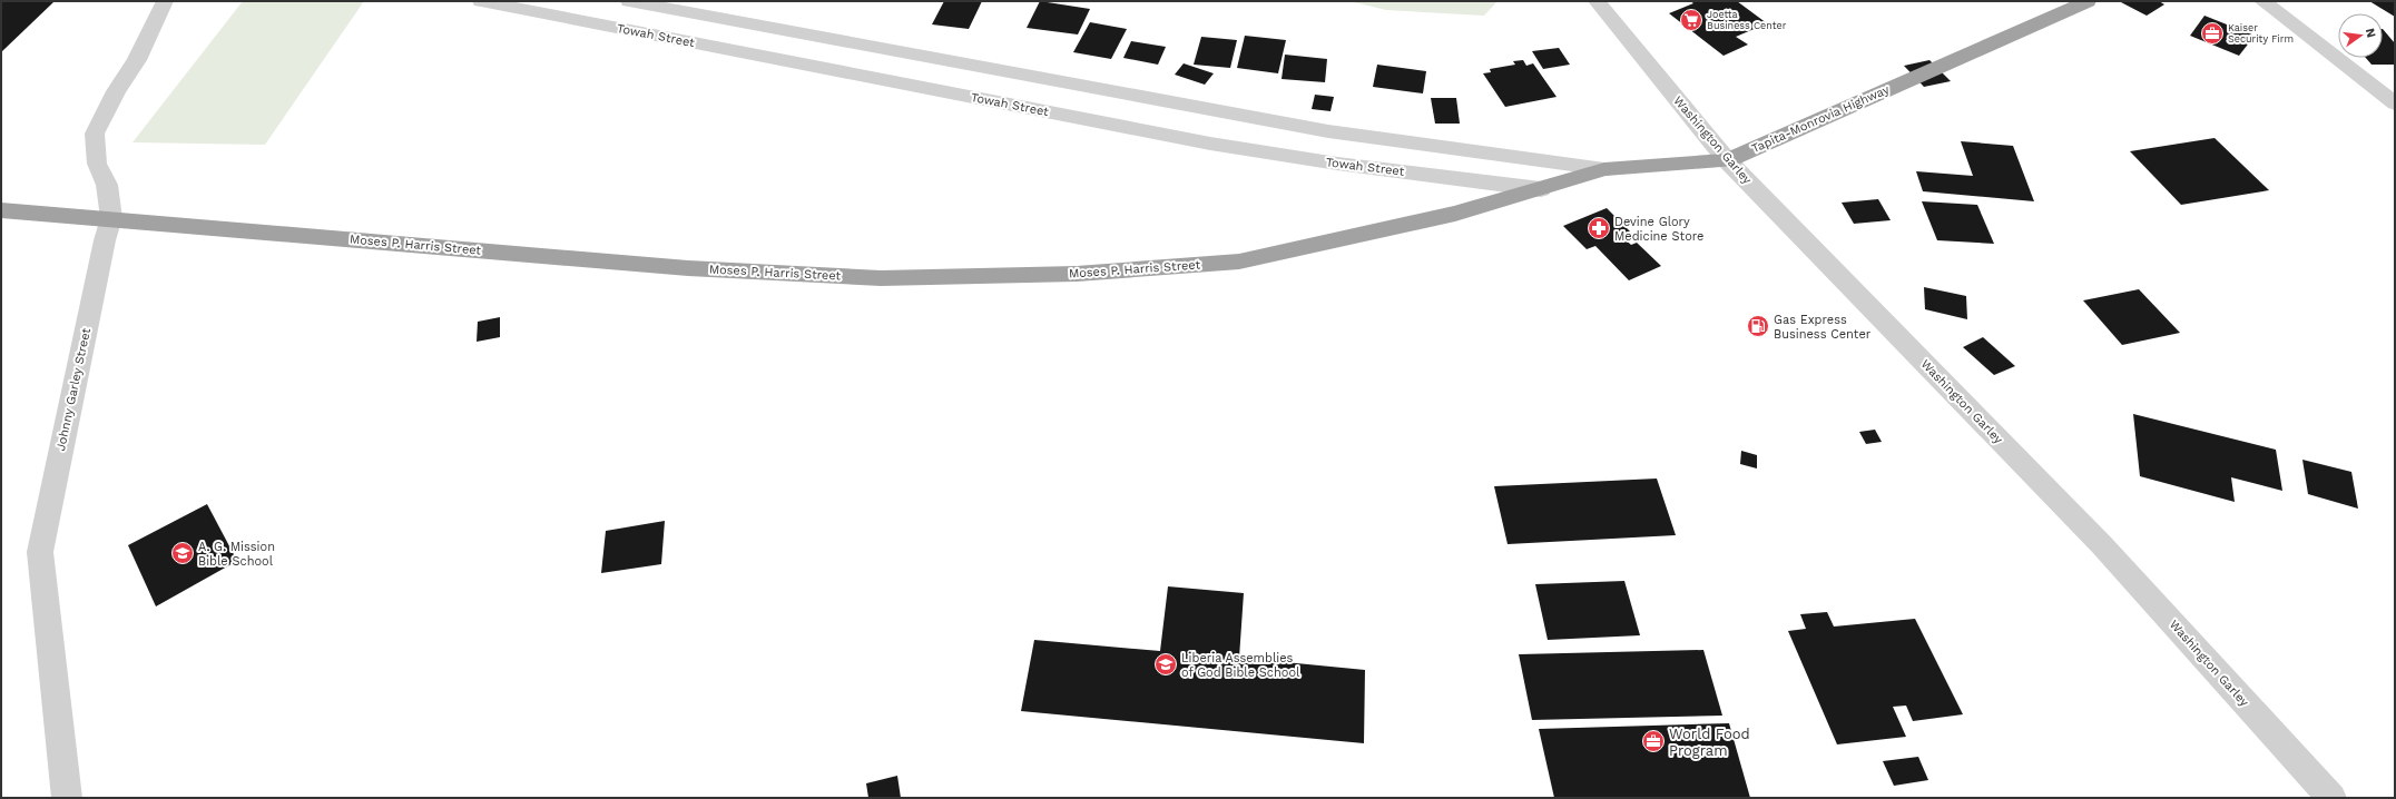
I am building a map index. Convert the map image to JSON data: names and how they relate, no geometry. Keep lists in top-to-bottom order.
{
  "streets": {
    "highway": ["Tapita-Monrovia Highway", "Moses P. Harris Street"],
    "street": ["Towah Street", "Washington Garley", "Johnny Garley Street"]
  },
  "crossings": [
    ["Towah Street", "Tapita-Monrovia Highway"],
    ["Towah Street", "Moses P. Harris Street"],
    ["Tapita-Monrovia Highway", "Washington Garley"],
    ["Tapita-Monrovia Highway", "Moses P. Harris Street"],
    ["Moses P. Harris Street", "Johnny Garley Street"]
  ],
  "places": {
    "supermarket": ["Joetta Business Center"],
    "office": ["Kaiser Security Firm", "World Food Program"],
    "pharmacy": ["Devine Glory Medicine Store"],
    "fuel station": ["Gas Express Business Center"],
    "school or university": ["A. G. Mission Bible School", "Liberia Assemblies of God Bible School"]
  },
  "north": "right"
}
